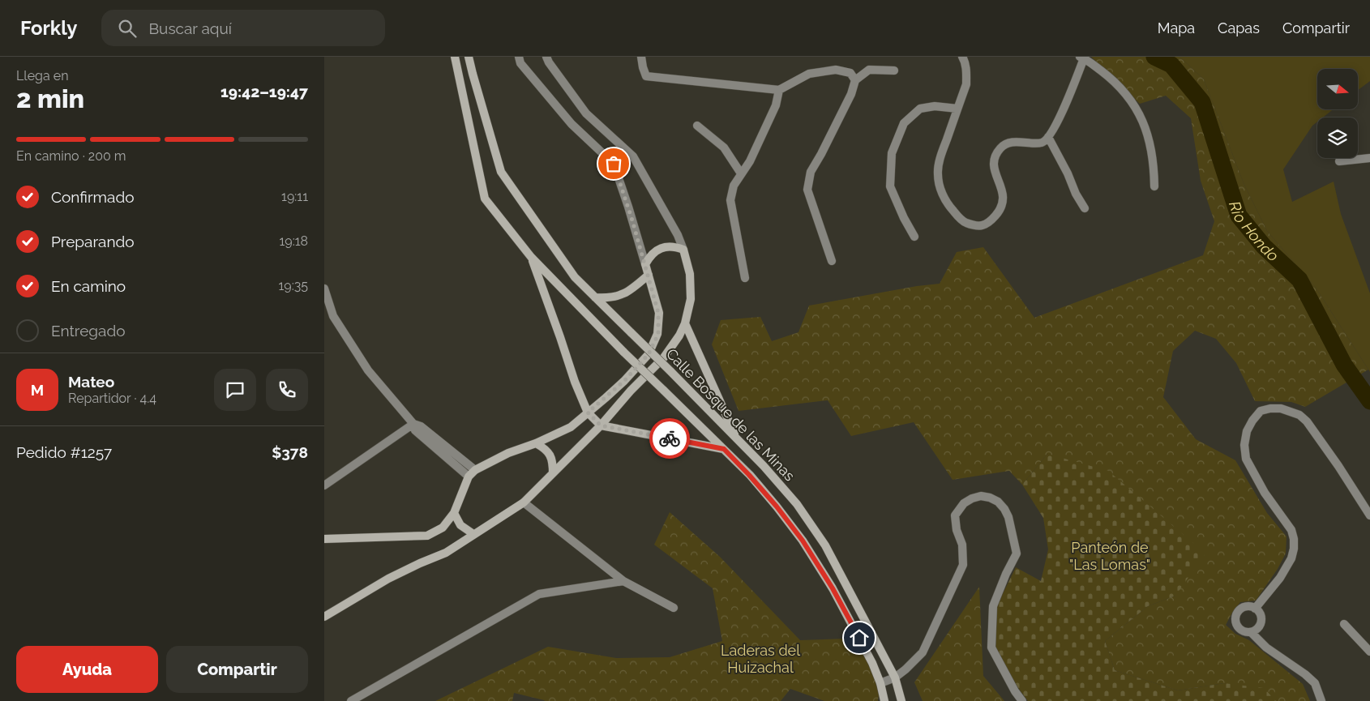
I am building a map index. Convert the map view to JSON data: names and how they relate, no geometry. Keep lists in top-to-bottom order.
{
  "streets": {
    "main road": ["Calle Bosque de las Minas"]
  },
  "water": ["Rio Hondo"],
  "parks": ["Panteón de \"Las Lomas\"", "Laderas del Huizachal"],
  "north": "right",
  "page": {
    "header": "Forkly",
    "search": "Buscar aquí",
    "nav": ["Mapa", "Capas", "Compartir"],
    "heading": ["2 min", "Llega en", "19:42–19:47"],
    "panel": [
      "Mateo",
      "Repartidor · 4.4",
      "Pedido #1257",
      "$378"
    ],
    "bar": "En camino · 200 m",
    "list": [
      ["Confirmado", "19:11"],
      ["Preparando", "19:18"],
      ["En camino", "19:35"],
      "Entregado"
    ],
    "round": "M",
    "buttons": ["Ayuda", "Compartir"]
  }
}
